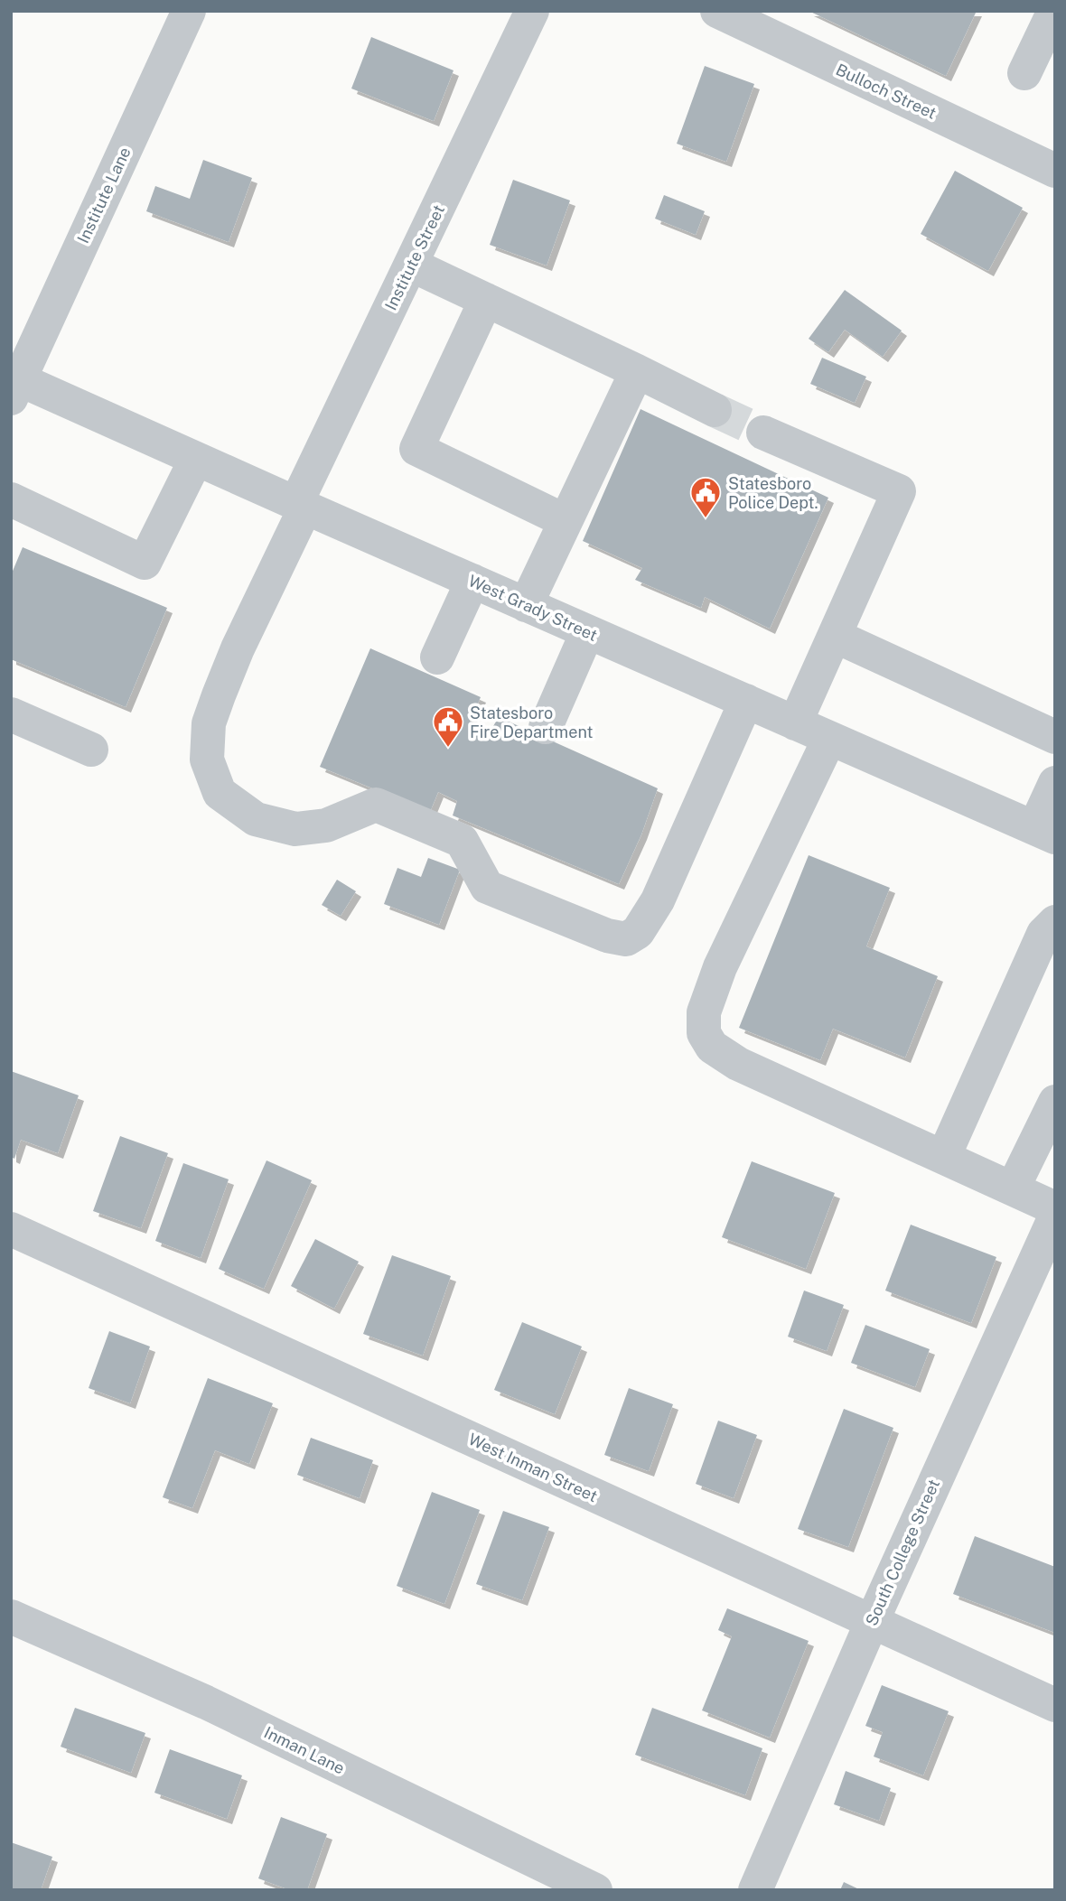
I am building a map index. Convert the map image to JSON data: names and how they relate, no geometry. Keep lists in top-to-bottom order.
{
  "streets": {
    "street": [
      "Bulloch Street",
      "Institute Lane",
      "Institute Street",
      "West Grady Street",
      "West Inman Street",
      "South College Street",
      "Inman Lane"
    ]
  },
  "crossings": [
    ["Institute Lane", "West Grady Street"],
    ["Institute Street", "West Grady Street"],
    ["West Inman Street", "South College Street"]
  ],
  "places": {
    "public building": ["Statesboro Police Dept.", "Statesboro Fire Department"]
  }
}
